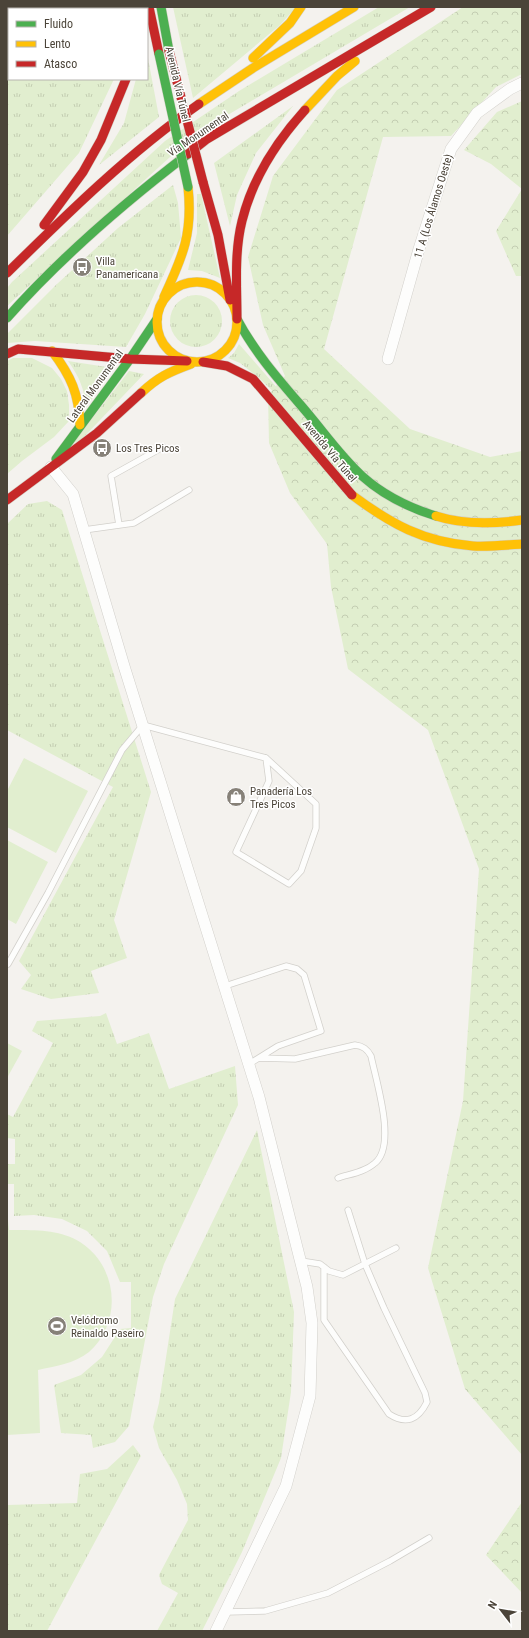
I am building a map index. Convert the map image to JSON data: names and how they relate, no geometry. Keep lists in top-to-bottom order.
{
  "streets": {
    "main road": ["Avenida Vía Túnel", "Vía Monumental", "Lateral Monumental"],
    "street": ["11 A (Los Álamos Oeste)"]
  },
  "crossings": [
    ["Avenida Vía Túnel", "Lateral Monumental"]
  ],
  "places": {
    "bus stop": ["Villa Panamericana", "Los Tres Picos"],
    "shop": ["Panadería Los Tres Picos"],
    "sports": ["Velódromo Reinaldo Paseiro"]
  },
  "legend": ["Fluido", "Lento", "Atasco"],
  "north": "top left"
}
